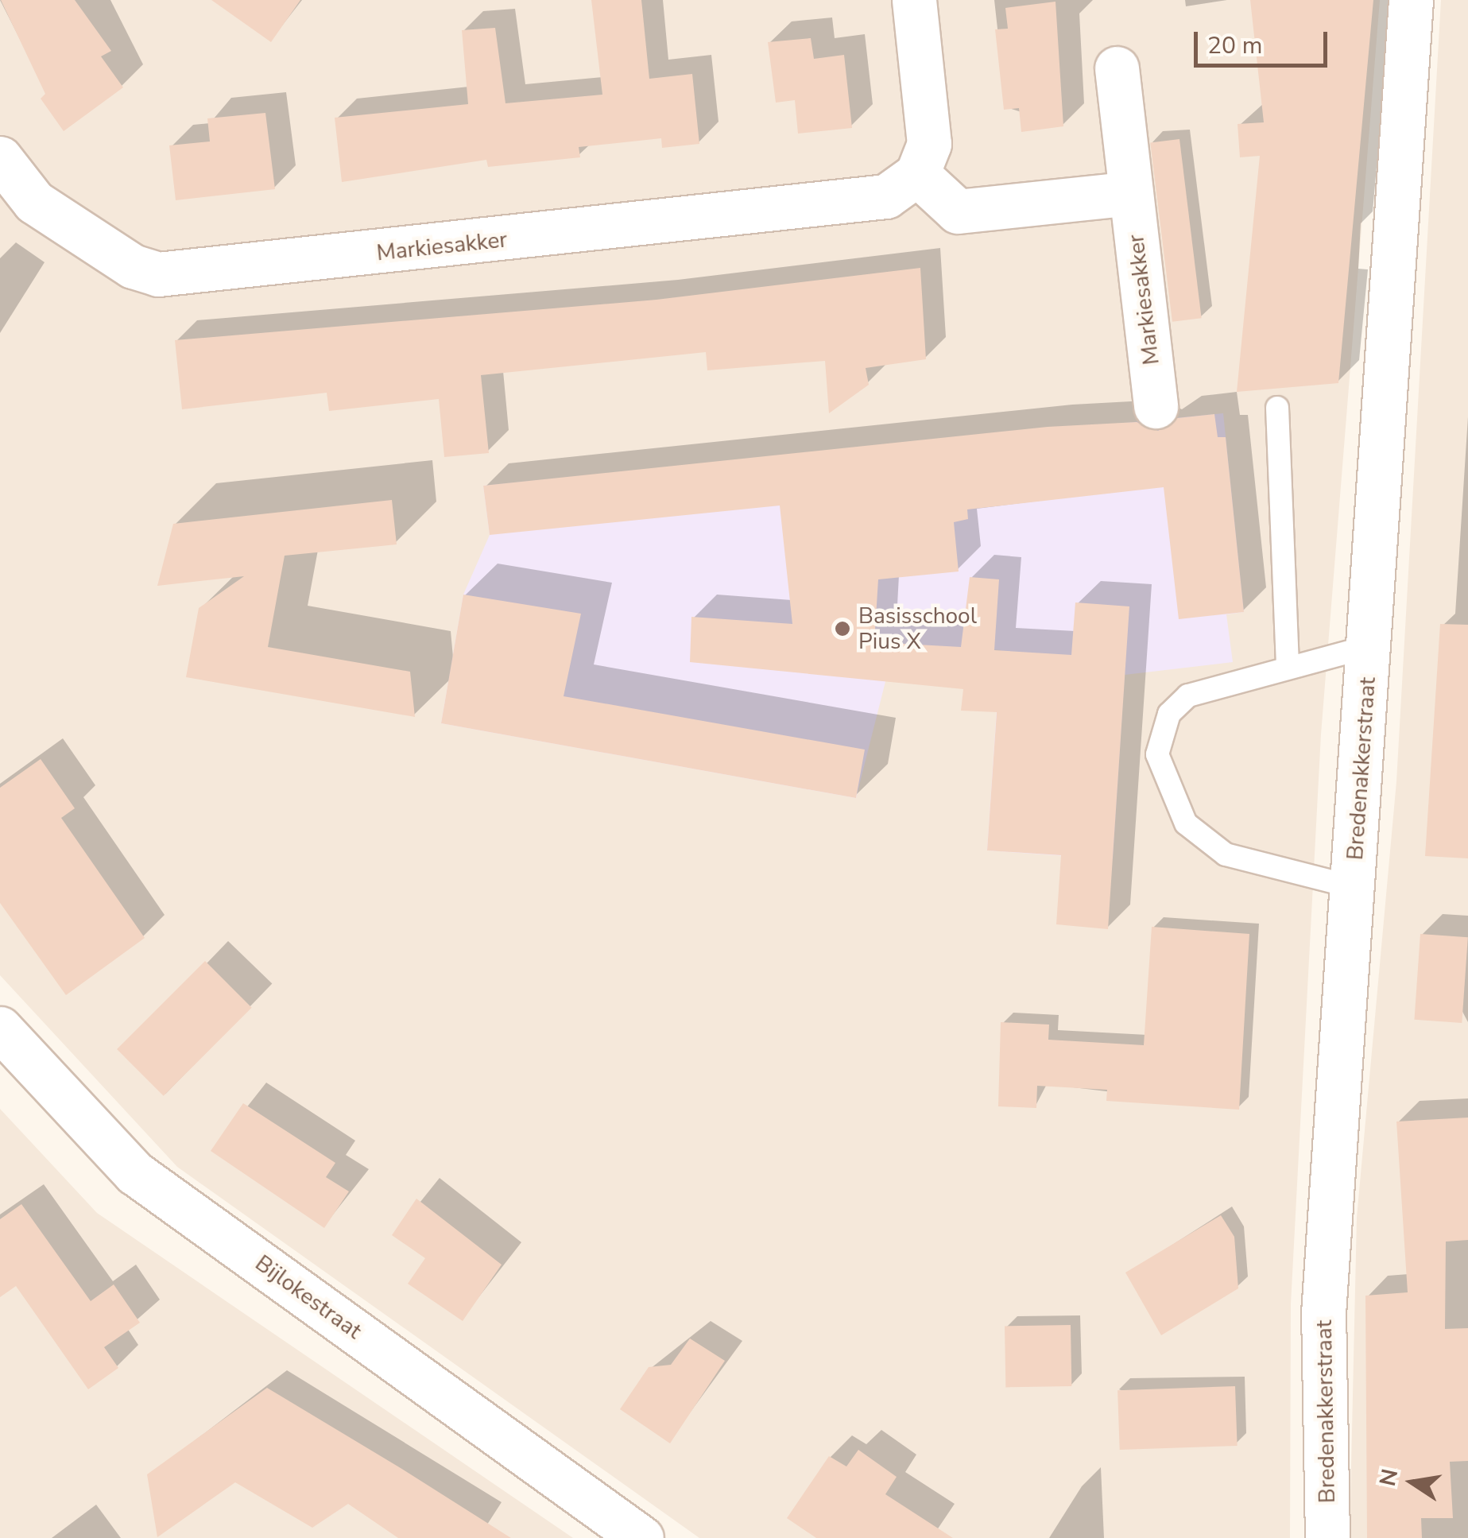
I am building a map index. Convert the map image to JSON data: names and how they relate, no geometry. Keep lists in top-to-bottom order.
{
  "streets": {
    "street": ["Markiesakker", "Bredenakkerstraat", "Bijlokestraat"]
  },
  "places": ["Basisschool Pius X"],
  "scale_bar": "20 m",
  "north": "left"
}
